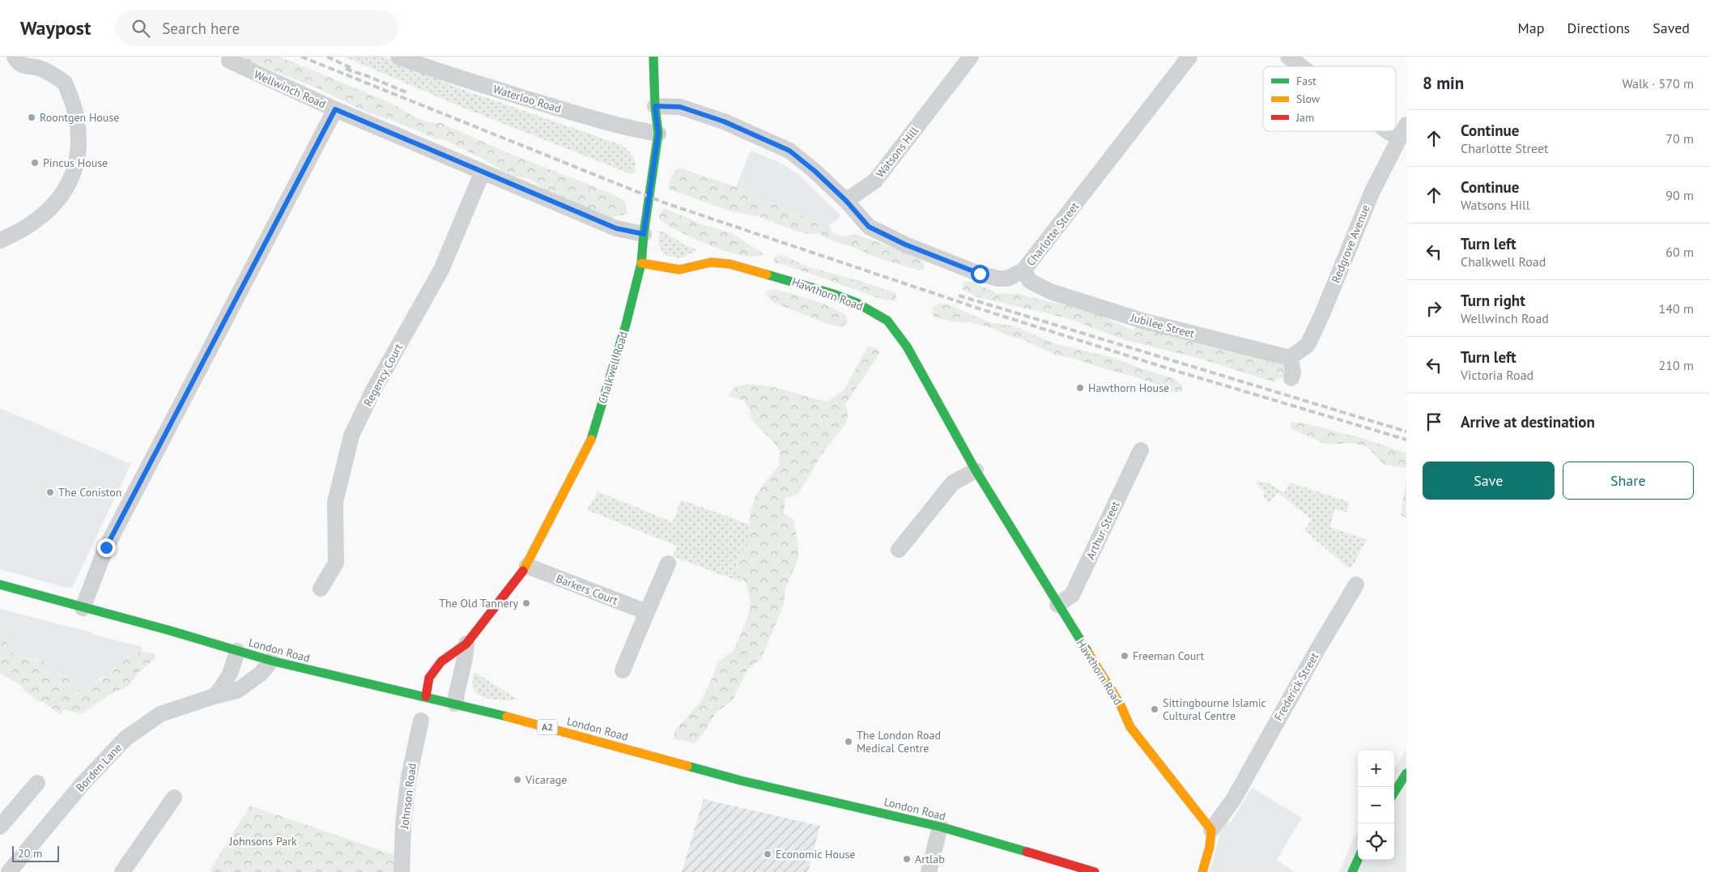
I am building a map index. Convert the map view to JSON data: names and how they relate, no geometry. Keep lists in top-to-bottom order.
{
  "streets": {
    "street": [
      "Wellwinch Road",
      "Waterloo Road",
      "Watsons Hill",
      "Charlotte Street",
      "Redgrove Avenue",
      "Hawthorn Road",
      "Jubilee Street",
      "Chalkwell Road",
      "Regency Court",
      "Arthur Street",
      "Barkers Court",
      "London Road",
      "Frederick Street",
      "A2",
      "Borden Lane",
      "Johnson Road"
    ]
  },
  "crossings": [
    ["Wellwinch Road", "Chalkwell Road"],
    ["Wellwinch Road", "Regency Court"],
    ["Waterloo Road", "Chalkwell Road"],
    ["Watsons Hill", "Charlotte Street"],
    ["Charlotte Street", "Jubilee Street"],
    ["Redgrove Avenue", "Jubilee Street"],
    ["Hawthorn Road", "Chalkwell Road"],
    ["Hawthorn Road", "Arthur Street"],
    ["Hawthorn Road", "Frederick Street"],
    ["Chalkwell Road", "Barkers Court"],
    ["Chalkwell Road", "London Road"],
    ["London Road", "Borden Lane"]
  ],
  "parks": ["Johnsons Park"],
  "places": [
    "Roontgen House",
    "Pincus House",
    "Hawthorn House",
    "The Coniston",
    "The Old Tannery",
    "Freeman Court",
    "Sittingbourne Islamic Cultural Centre",
    "The London Road Medical Centre",
    "Vicarage",
    "Economic House",
    "Artlab"
  ],
  "legend": ["Fast", "Slow", "Jam"],
  "scale_bar": "20 m",
  "page": {
    "header": "Waypost",
    "search": "Search here",
    "nav": ["Map", "Directions", "Saved"],
    "heading": ["8 min", "Walk · 570 m"],
    "list": [
      ["Continue", "Charlotte Street", "70 m"],
      ["Continue", "Watsons Hill", "90 m"],
      ["Turn left", "Chalkwell Road", "60 m"],
      ["Turn right", "Wellwinch Road", "140 m"],
      ["Turn left", "Victoria Road", "210 m"],
      "Arrive at destination"
    ],
    "buttons": ["Save", "Share"],
    "map_buttons": ["+", "−"],
    "scale": "20 m"
  }
}
